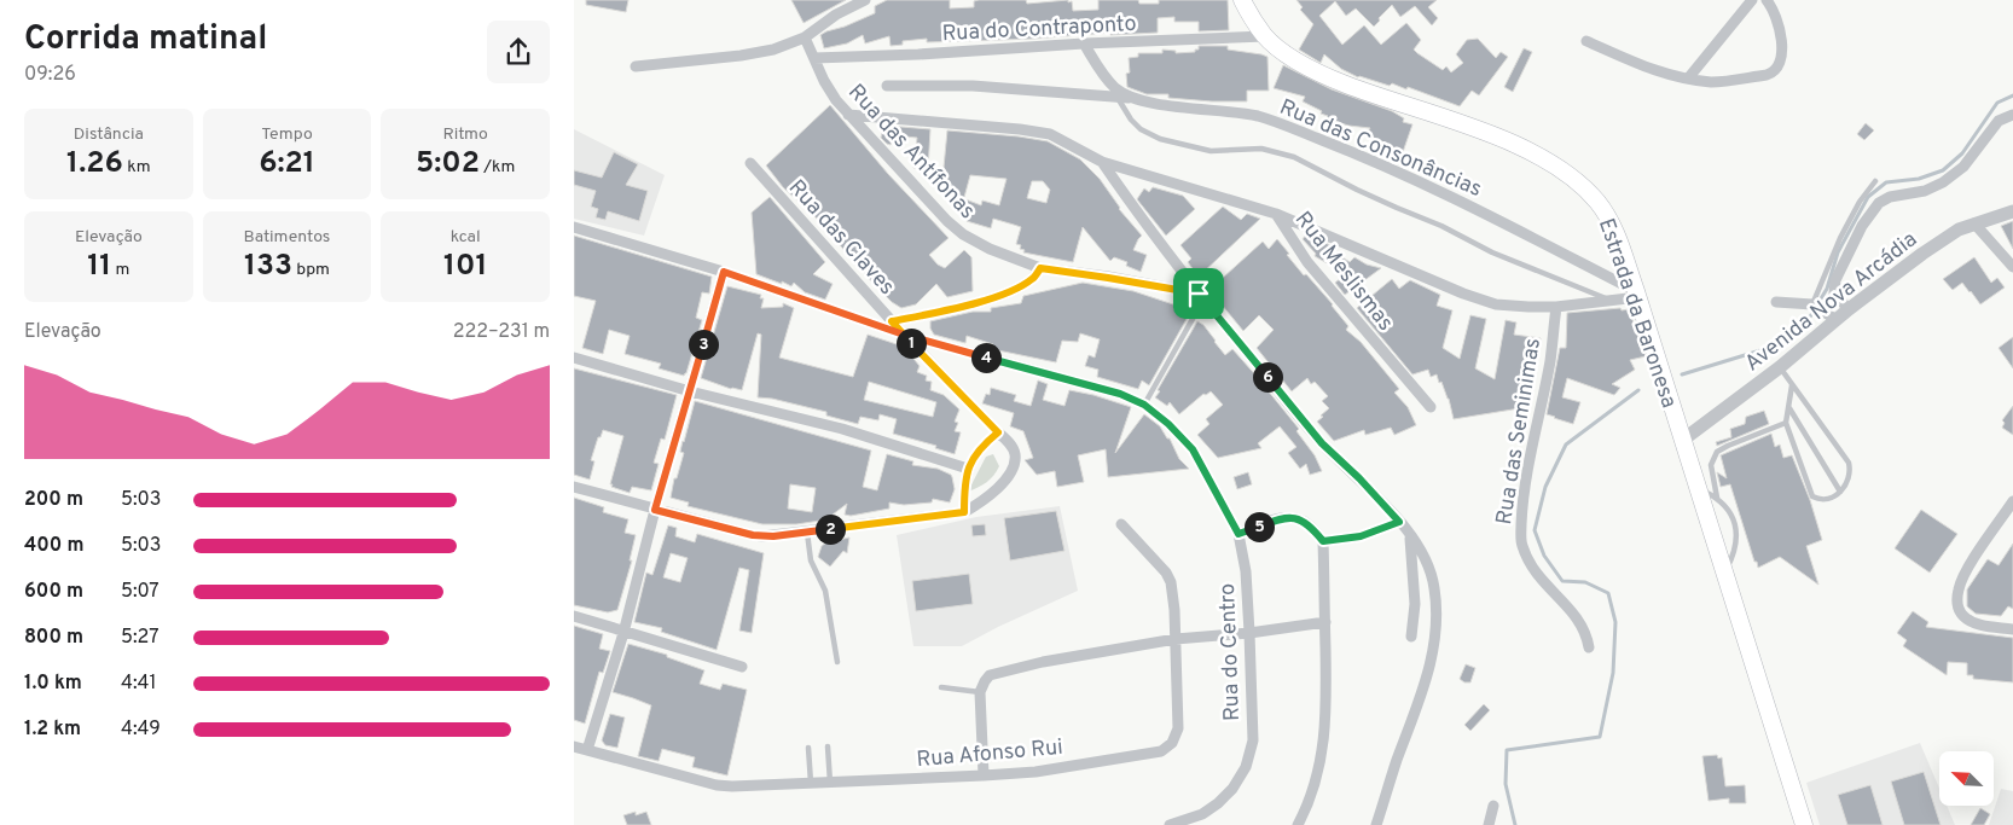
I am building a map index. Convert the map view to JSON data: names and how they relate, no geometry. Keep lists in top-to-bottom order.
{
  "streets": {
    "main road": ["Estrada da Baronesa"],
    "street": [
      "Rua do Contraponto",
      "Rua das Consonâncias",
      "Rua das Antífonas",
      "Rua das Claves",
      "Rua Meslismas",
      "Avenida Nova Arcádia",
      "Rua das Seminimas",
      "Rua do Centro",
      "Rua Afonso Rui"
    ]
  },
  "crossings": [
    ["Rua do Contraponto", "Rua das Antífonas"],
    ["Rua do Contraponto", "Estrada da Baronesa"],
    ["Rua das Consonâncias", "Estrada da Baronesa"],
    ["Rua das Claves", "Rua do Centro"],
    ["Avenida Nova Arcádia", "Estrada da Baronesa"]
  ],
  "north": "top left",
  "page": {
    "heading": ["Corrida matinal", "09:26"],
    "stats": [
      ["Distância", "1.26 km"],
      ["Tempo", "6:21"],
      ["Ritmo", "5:02 /km"],
      ["Elevação", "11 m"],
      ["Batimentos", "133 bpm"],
      ["kcal", "101"]
    ],
    "chart": ["Elevação", "222–231 m"],
    "pins": [
      "1",
      "3",
      "4",
      "6",
      "5",
      "2"
    ],
    "list": [
      {
        "name": "200 m",
        "note": "5:03"
      },
      {
        "name": "400 m",
        "note": "5:03"
      },
      {
        "name": "600 m",
        "note": "5:07"
      },
      {
        "name": "800 m",
        "note": "5:27"
      },
      {
        "name": "1.0 km",
        "note": "4:41"
      },
      {
        "name": "1.2 km",
        "note": "4:49"
      }
    ]
  }
}
